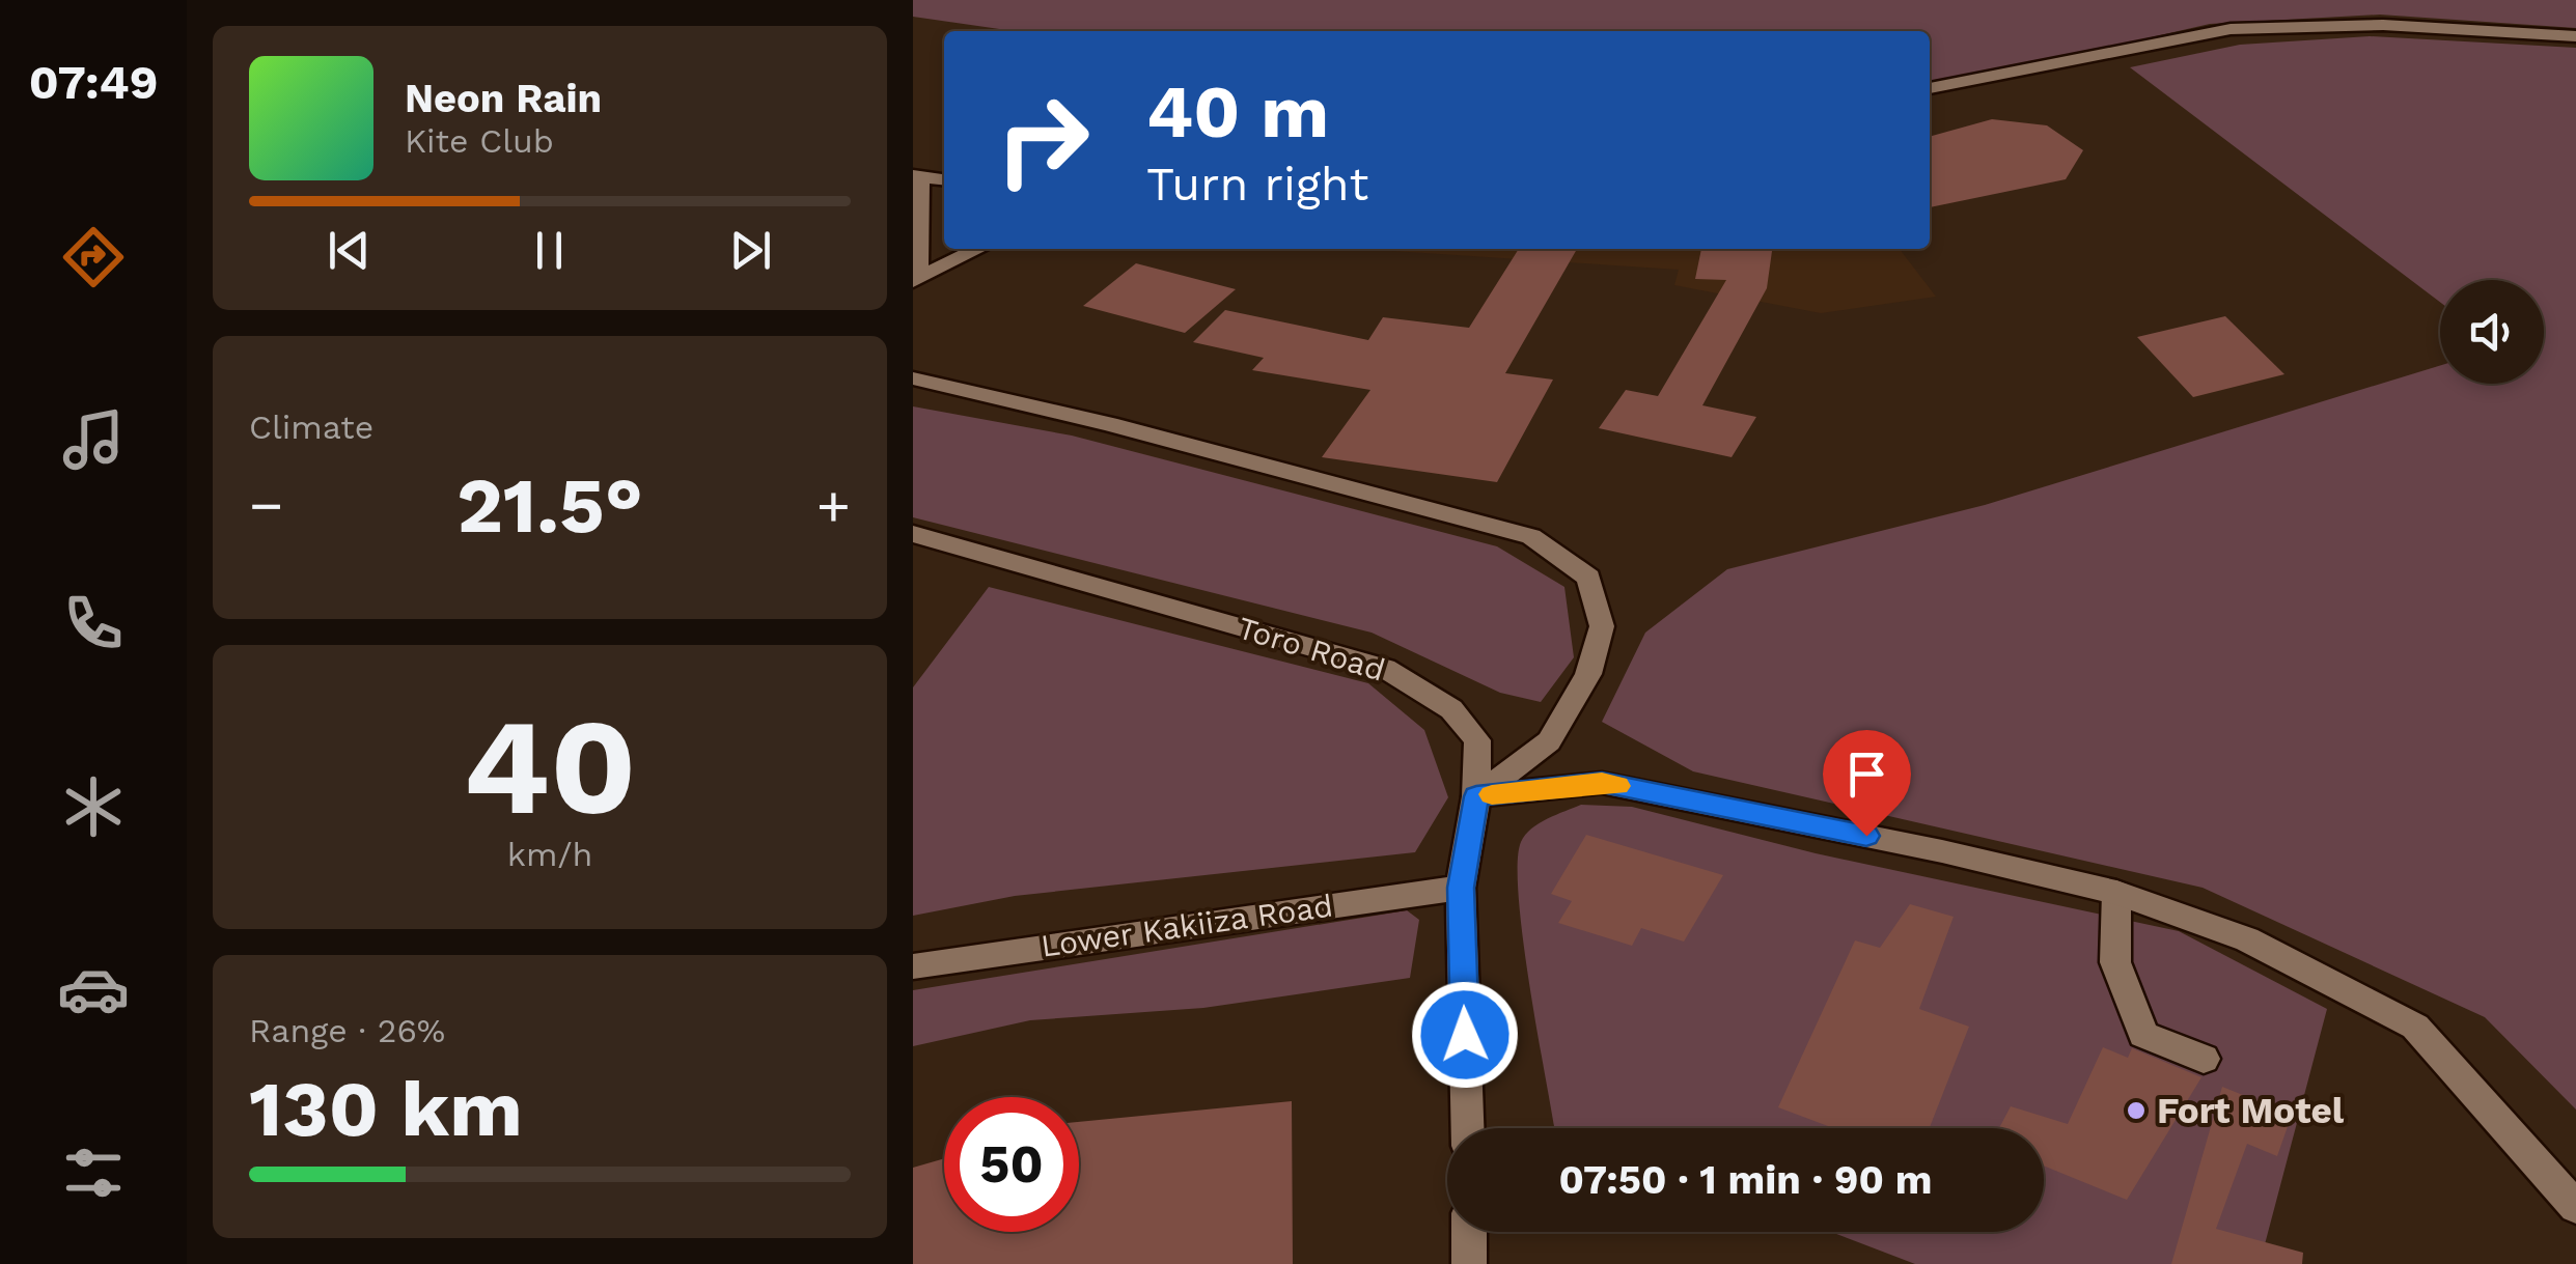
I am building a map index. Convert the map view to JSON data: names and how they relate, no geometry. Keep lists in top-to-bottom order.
{
  "streets": {
    "main road": ["Toro Road", "Lower Kakiiza Road"]
  },
  "crossings": [
    ["Toro Road", "Lower Kakiiza Road"]
  ],
  "places": ["Fort Motel"],
  "page": {
    "tabs": "07:49",
    "turn": ["40 m", "Turn right"],
    "song": ["Neon Rain", "Kite Club"],
    "tile": [
      "Climate",
      ["40", "km/h"],
      ["Range · 26%", "130 km"]
    ],
    "heat": ["−", "21.5°", "+"],
    "limit": "50",
    "trip": "07:50 · 1 min · 90 m"
  }
}
